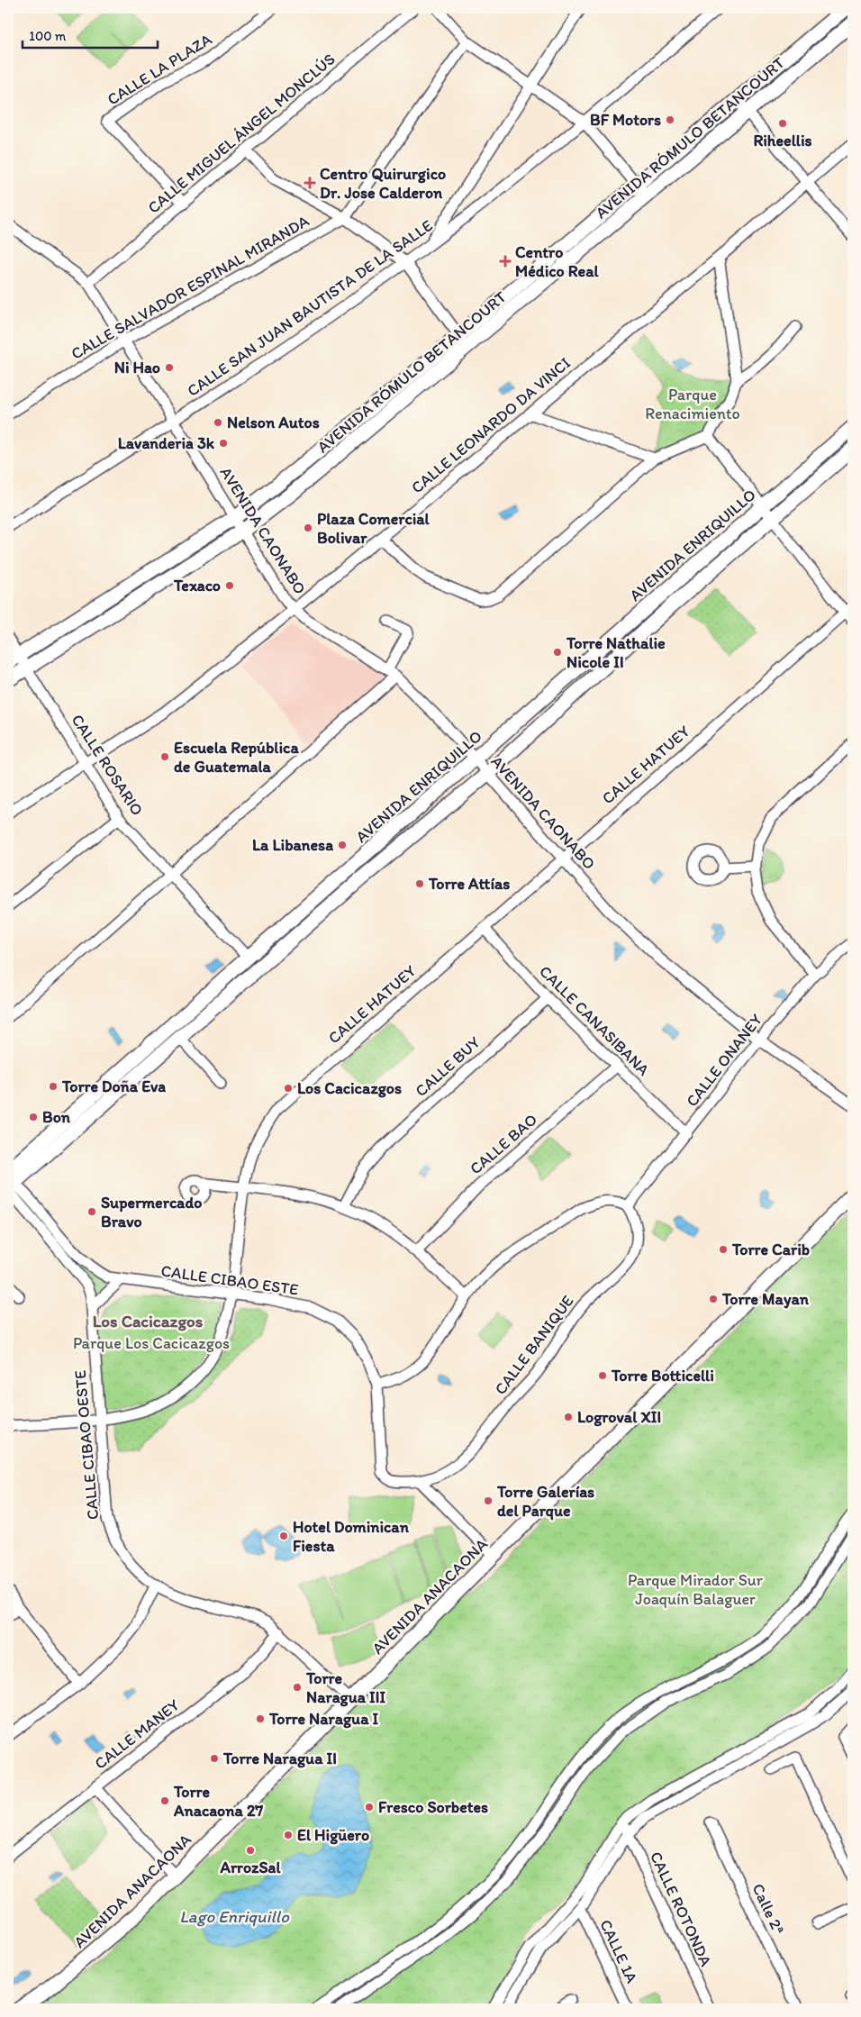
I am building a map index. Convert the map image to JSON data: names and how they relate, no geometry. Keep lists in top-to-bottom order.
{
  "streets": {
    "main road": ["AVENIDA RÓMULO BETANCOURT", "AVENIDA ENRIQUILLO", "AVENIDA ANACAONA"],
    "street": [
      "CALLE LA PLAZA",
      "CALLE MIGUEL ÁNGEL MONCLÚS",
      "CALLE SALVADOR ESPINAL MIRANDA",
      "CALLE SAN JUAN BAUTISTA DE LA SALLE",
      "CALLE LEONARDO DA VINCI",
      "AVENIDA CAONABO",
      "CALLE ROSARIO",
      "CALLE HATUEY",
      "CALLE CANASIBANA",
      "CALLE ONANEY",
      "CALLE BUY",
      "CALLE BAO",
      "CALLE CIBAO ESTE",
      "CALLE BANIQUE",
      "CALLE CIBAO OESTE",
      "CALLE MANEY",
      "CALLE ROTONDA",
      "Calle 2ª",
      "CALLE 1A"
    ]
  },
  "crossings": [
    ["CALLE LA PLAZA", "CALLE MIGUEL ÁNGEL MONCLÚS"],
    ["CALLE MIGUEL ÁNGEL MONCLÚS", "AVENIDA CAONABO"],
    ["AVENIDA RÓMULO BETANCOURT", "AVENIDA CAONABO"],
    ["AVENIDA RÓMULO BETANCOURT", "CALLE ROSARIO"],
    ["CALLE SALVADOR ESPINAL MIRANDA", "AVENIDA CAONABO"],
    ["CALLE SAN JUAN BAUTISTA DE LA SALLE", "AVENIDA CAONABO"],
    ["CALLE LEONARDO DA VINCI", "AVENIDA CAONABO"],
    ["CALLE LEONARDO DA VINCI", "CALLE ROSARIO"],
    ["AVENIDA CAONABO", "AVENIDA ENRIQUILLO"],
    ["AVENIDA CAONABO", "CALLE HATUEY"],
    ["AVENIDA CAONABO", "CALLE ONANEY"],
    ["AVENIDA ENRIQUILLO", "CALLE ROSARIO"],
    ["AVENIDA ENRIQUILLO", "CALLE CIBAO ESTE"],
    ["AVENIDA ENRIQUILLO", "CALLE CIBAO OESTE"],
    ["CALLE HATUEY", "CALLE CANASIBANA"],
    ["CALLE HATUEY", "CALLE CIBAO ESTE"],
    ["CALLE HATUEY", "CALLE CIBAO OESTE"],
    ["CALLE CANASIBANA", "CALLE ONANEY"],
    ["CALLE CANASIBANA", "CALLE BUY"],
    ["CALLE CANASIBANA", "CALLE BAO"],
    ["CALLE ONANEY", "CALLE BANIQUE"],
    ["CALLE CIBAO ESTE", "CALLE BANIQUE"],
    ["CALLE CIBAO ESTE", "CALLE CIBAO OESTE"],
    ["CALLE CIBAO OESTE", "AVENIDA ANACAONA"],
    ["CALLE CIBAO OESTE", "CALLE MANEY"]
  ],
  "districts": ["Los Cacicazgos"],
  "water": ["Lago Enriquillo"],
  "parks": ["Parque Renacimiento", "Parque Los Cacicazgos", "Parque Mirador Sur Joaquín Balaguer"],
  "places": {
    "other": [
      "BF Motors",
      "Riheellis",
      "Ni Hao",
      "Nelson Autos",
      "Lavanderia 3k",
      "Plaza Comercial Bolivar",
      "Texaco",
      "Torre Nathalie Nicole II",
      "Escuela República de Guatemala",
      "La Libanesa",
      "Torre Attías",
      "Torre Doña Eva",
      "Los Cacicazgos",
      "Bon",
      "Supermercado Bravo",
      "Torre Carib",
      "Torre Mayan",
      "Torre Botticelli",
      "Logroval XII",
      "Torre Galerías del Parque",
      "Hotel Dominican Fiesta",
      "Torre Naragua III",
      "Torre Naragua I",
      "Torre Naragua II",
      "Torre Anacaona 27",
      "Fresco Sorbetes",
      "El Higüero",
      "ArrozSal"
    ],
    "health": ["Centro Quirurgico Dr. Jose Calderon", "Centro Médico Real"]
  },
  "scale_bar": "100 m"
}
